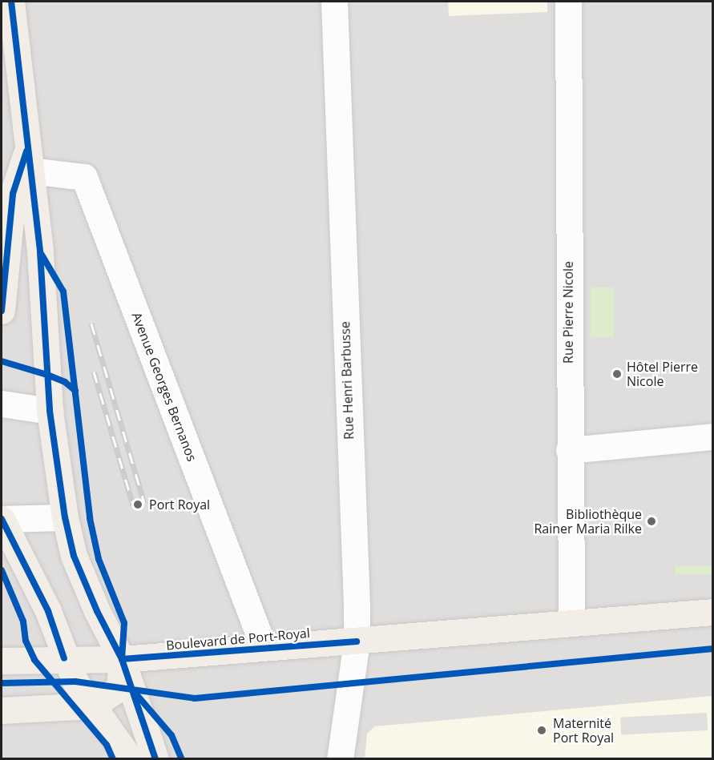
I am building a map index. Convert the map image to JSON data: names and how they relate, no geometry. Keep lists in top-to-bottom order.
{
  "streets": {
    "main road": ["Boulevard de Port-Royal"],
    "street": ["Rue Pierre Nicole", "Rue Henri Barbusse", "Avenue Georges Bernanos"]
  },
  "crossings": [
    ["Rue Pierre Nicole", "Boulevard de Port-Royal"],
    ["Rue Henri Barbusse", "Boulevard de Port-Royal"],
    ["Avenue Georges Bernanos", "Boulevard de Port-Royal"]
  ],
  "places": [
    "Hôtel Pierre Nicole",
    "Port Royal",
    "Bibliothèque Rainer Maria Rilke",
    "Maternité Port Royal"
  ]
}
